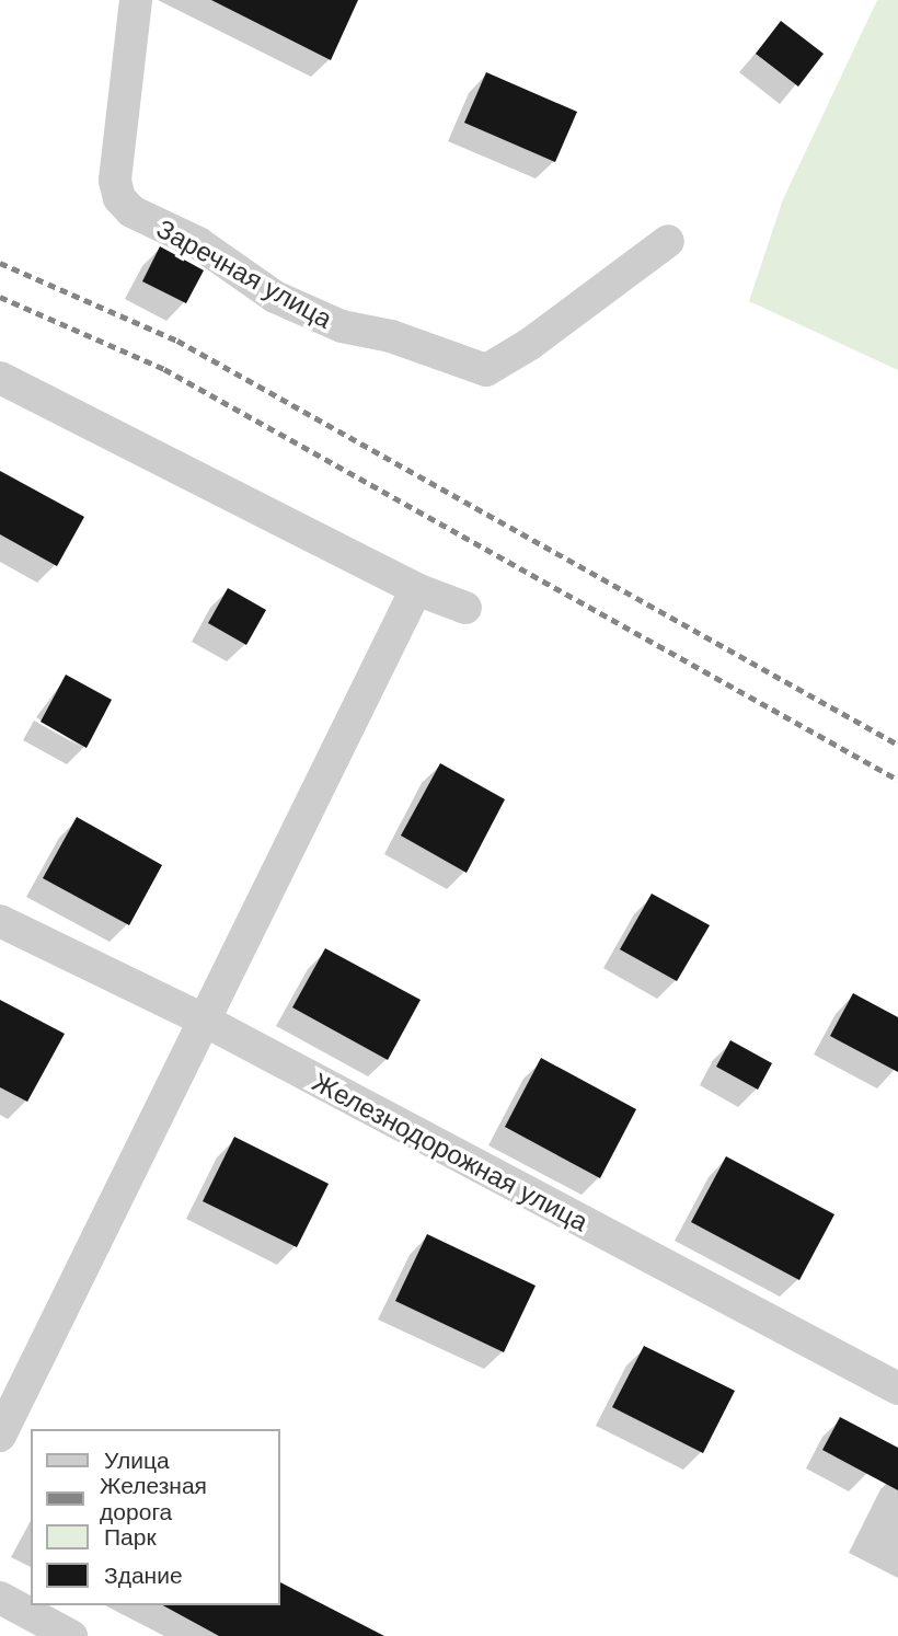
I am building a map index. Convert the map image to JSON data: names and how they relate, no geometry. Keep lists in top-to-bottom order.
{
  "streets": {
    "street": ["Заречная улица", "Железнодорожная улица"]
  },
  "legend": [
    "Улица",
    "Железная дорога",
    "Парк",
    "Здание"
  ]
}
